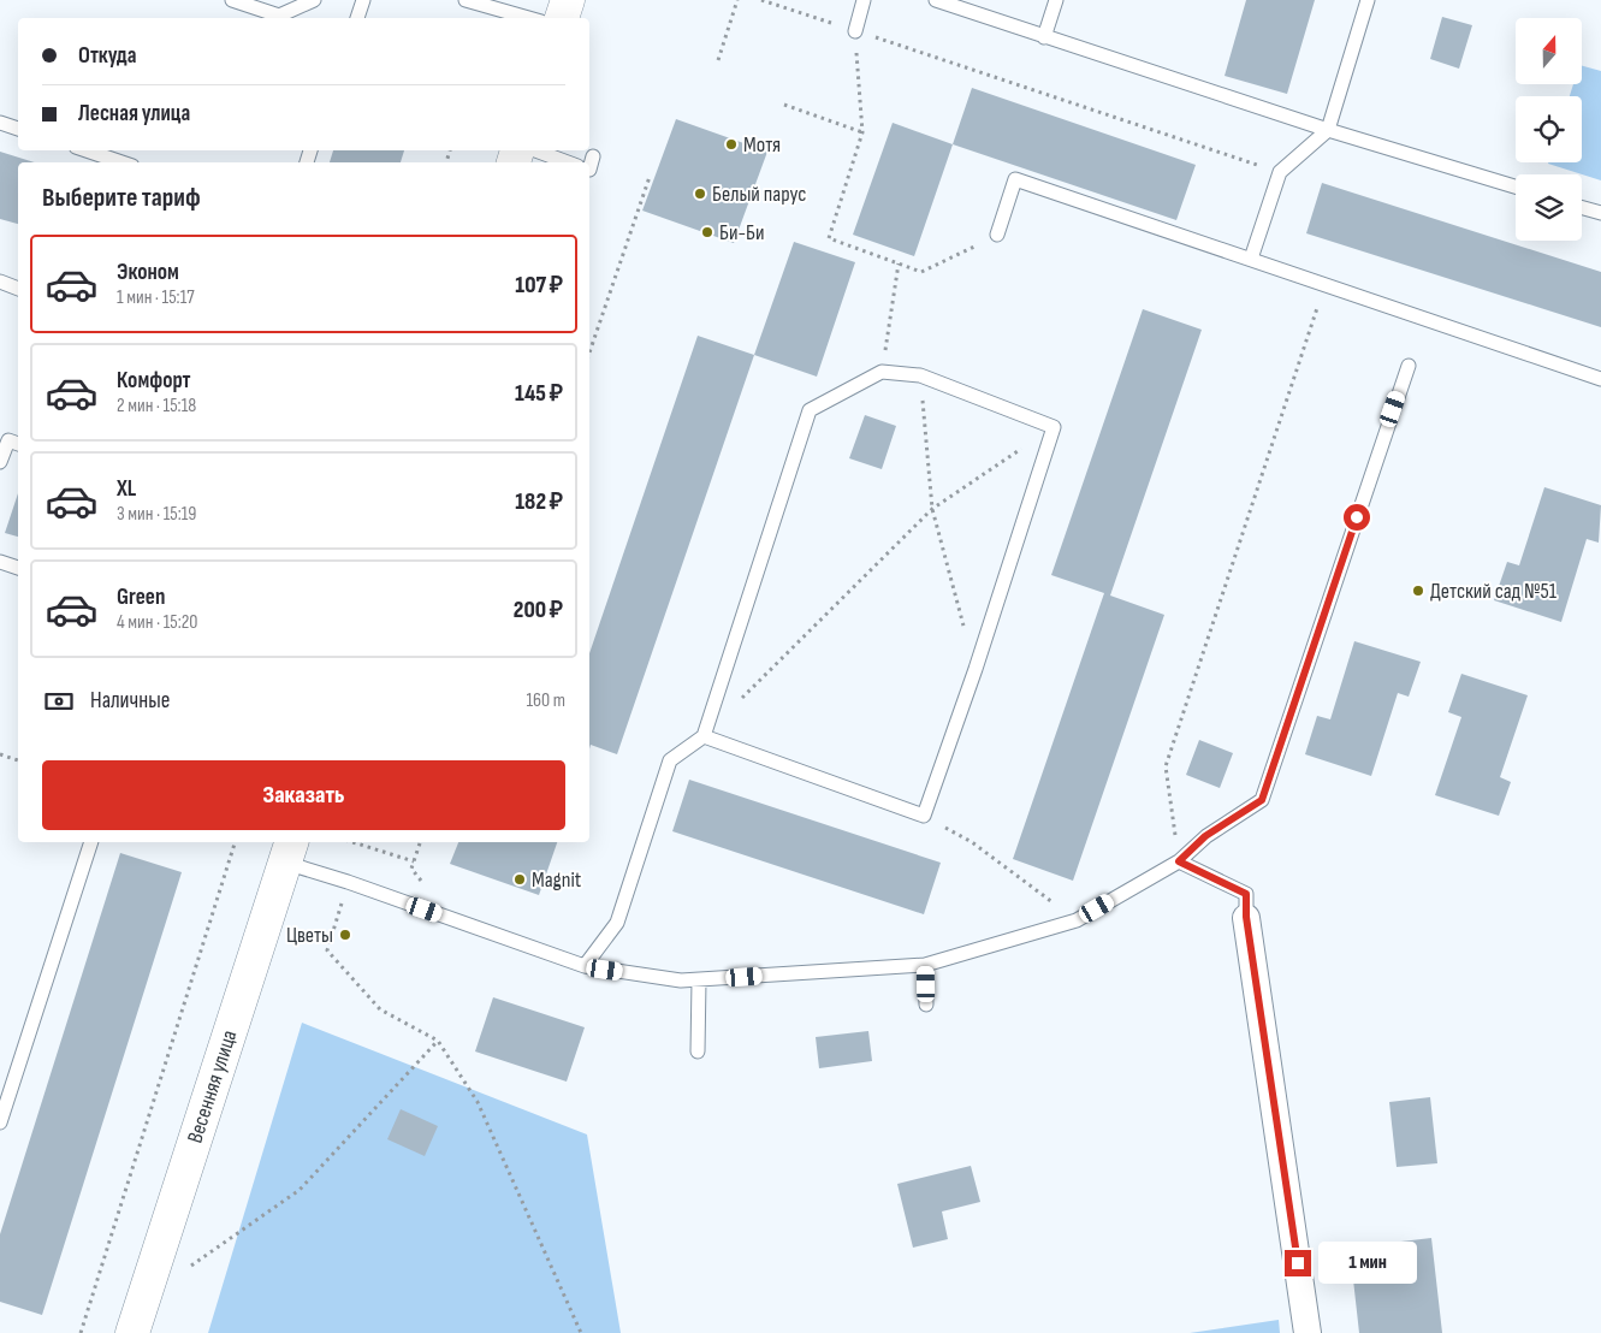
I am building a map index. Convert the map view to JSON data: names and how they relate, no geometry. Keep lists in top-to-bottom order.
{
  "streets": {
    "street": ["Весенняя улица"]
  },
  "places": [
    "Мотя",
    "Белый парус",
    "Би-Би",
    "Детский сад №51",
    "Magnit",
    "Цветы"
  ],
  "north": "top",
  "page": {
    "banner": ["Откуда", "Лесная улица"],
    "heading": "Выберите тариф",
    "list": [
      {
        "name": "Эконом",
        "note": "1 мин · 15:17",
        "value": "107 ₽"
      },
      {
        "name": "Комфорт",
        "note": "2 мин · 15:18",
        "value": "145 ₽"
      },
      {
        "name": "XL",
        "note": "3 мин · 15:19",
        "value": "182 ₽"
      },
      {
        "name": "Green",
        "note": "4 мин · 15:20",
        "value": "200 ₽"
      }
    ],
    "pay": ["Наличные", "160 m"],
    "buttons": "Заказать",
    "bubble": "1 мин"
  }
}
